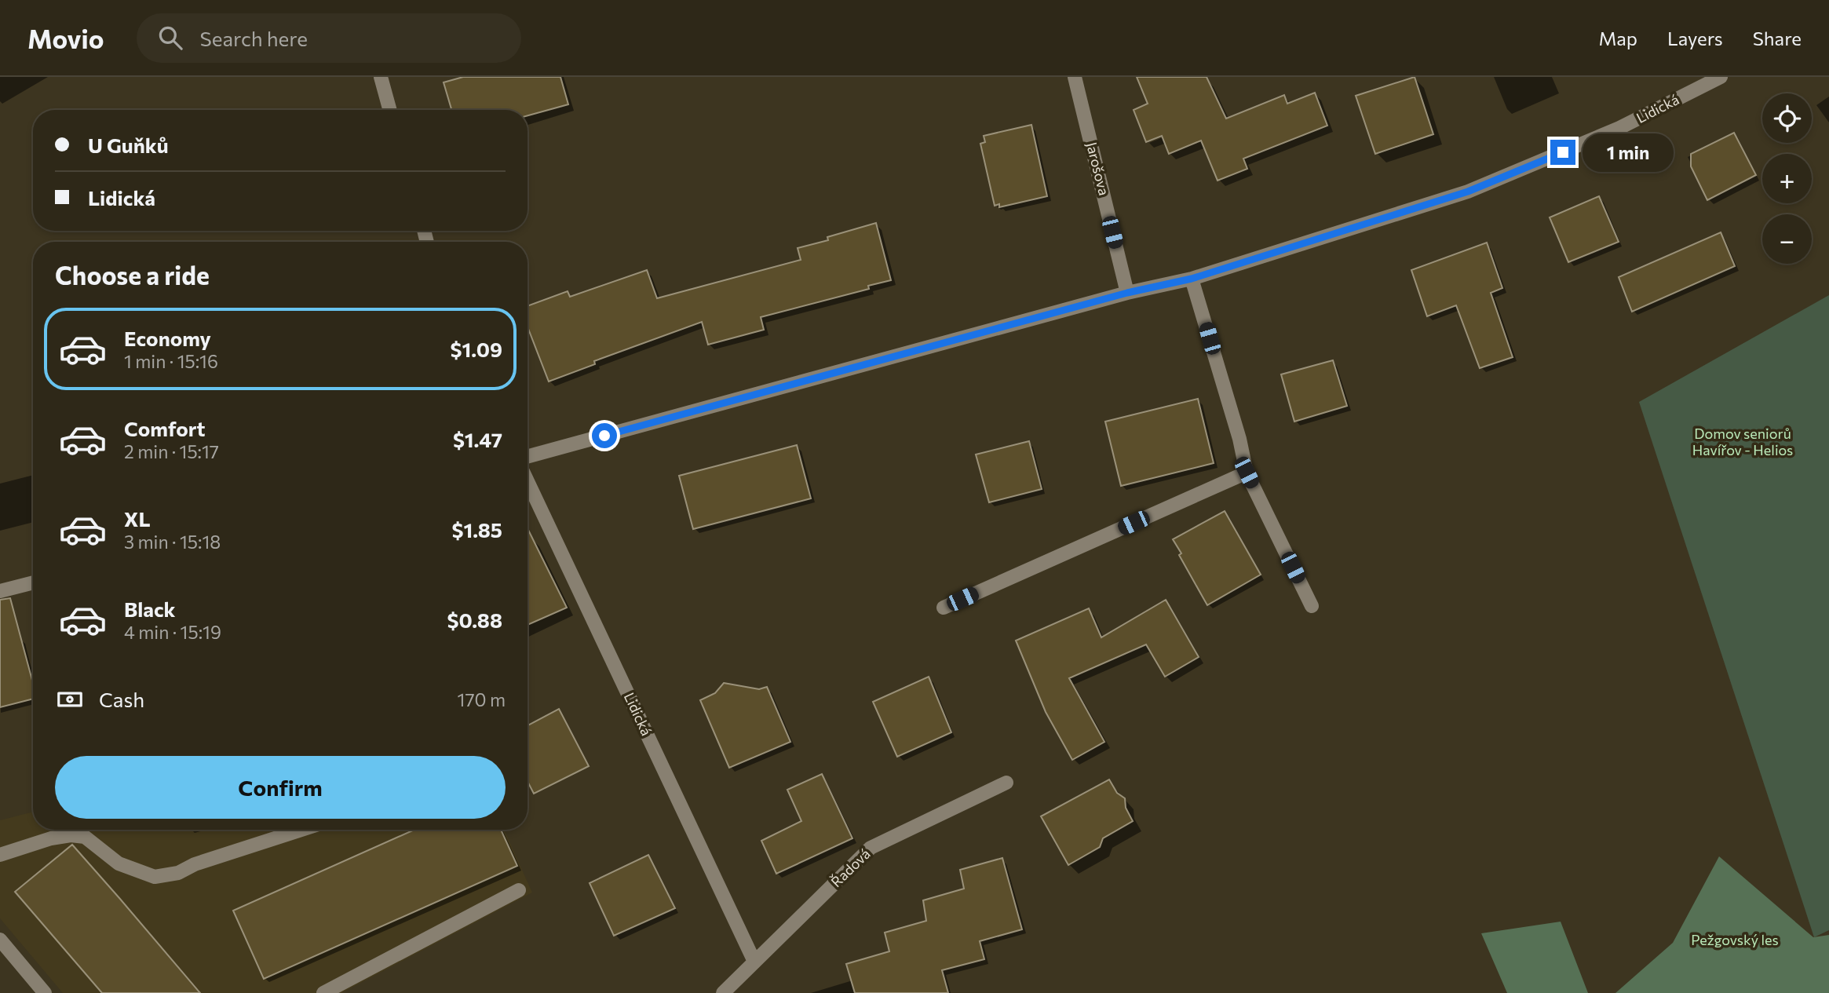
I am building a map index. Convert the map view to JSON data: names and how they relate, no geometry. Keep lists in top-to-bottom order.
{
  "streets": {
    "street": ["Lidická", "Jarošova", "Řadová"]
  },
  "crossings": [
    ["Lidická", "Jarošova"],
    ["Lidická", "Řadová"]
  ],
  "parks": ["Domov seniorů Havířov - Helios", "Pežgovský les"],
  "page": {
    "header": "Movio",
    "search": "Search here",
    "nav": ["Map", "Layers", "Share"],
    "map_buttons": ["+", "−"],
    "banner": ["U Guňků", "Lidická"],
    "bubble": "1 min",
    "heading": "Choose a ride",
    "list": [
      {
        "name": "Economy",
        "note": "1 min · 15:16",
        "value": "$1.09"
      },
      {
        "name": "Comfort",
        "note": "2 min · 15:17",
        "value": "$1.47"
      },
      {
        "name": "XL",
        "note": "3 min · 15:18",
        "value": "$1.85"
      },
      {
        "name": "Black",
        "note": "4 min · 15:19",
        "value": "$0.88"
      }
    ],
    "pay": ["Cash", "170 m"],
    "buttons": "Confirm"
  }
}
